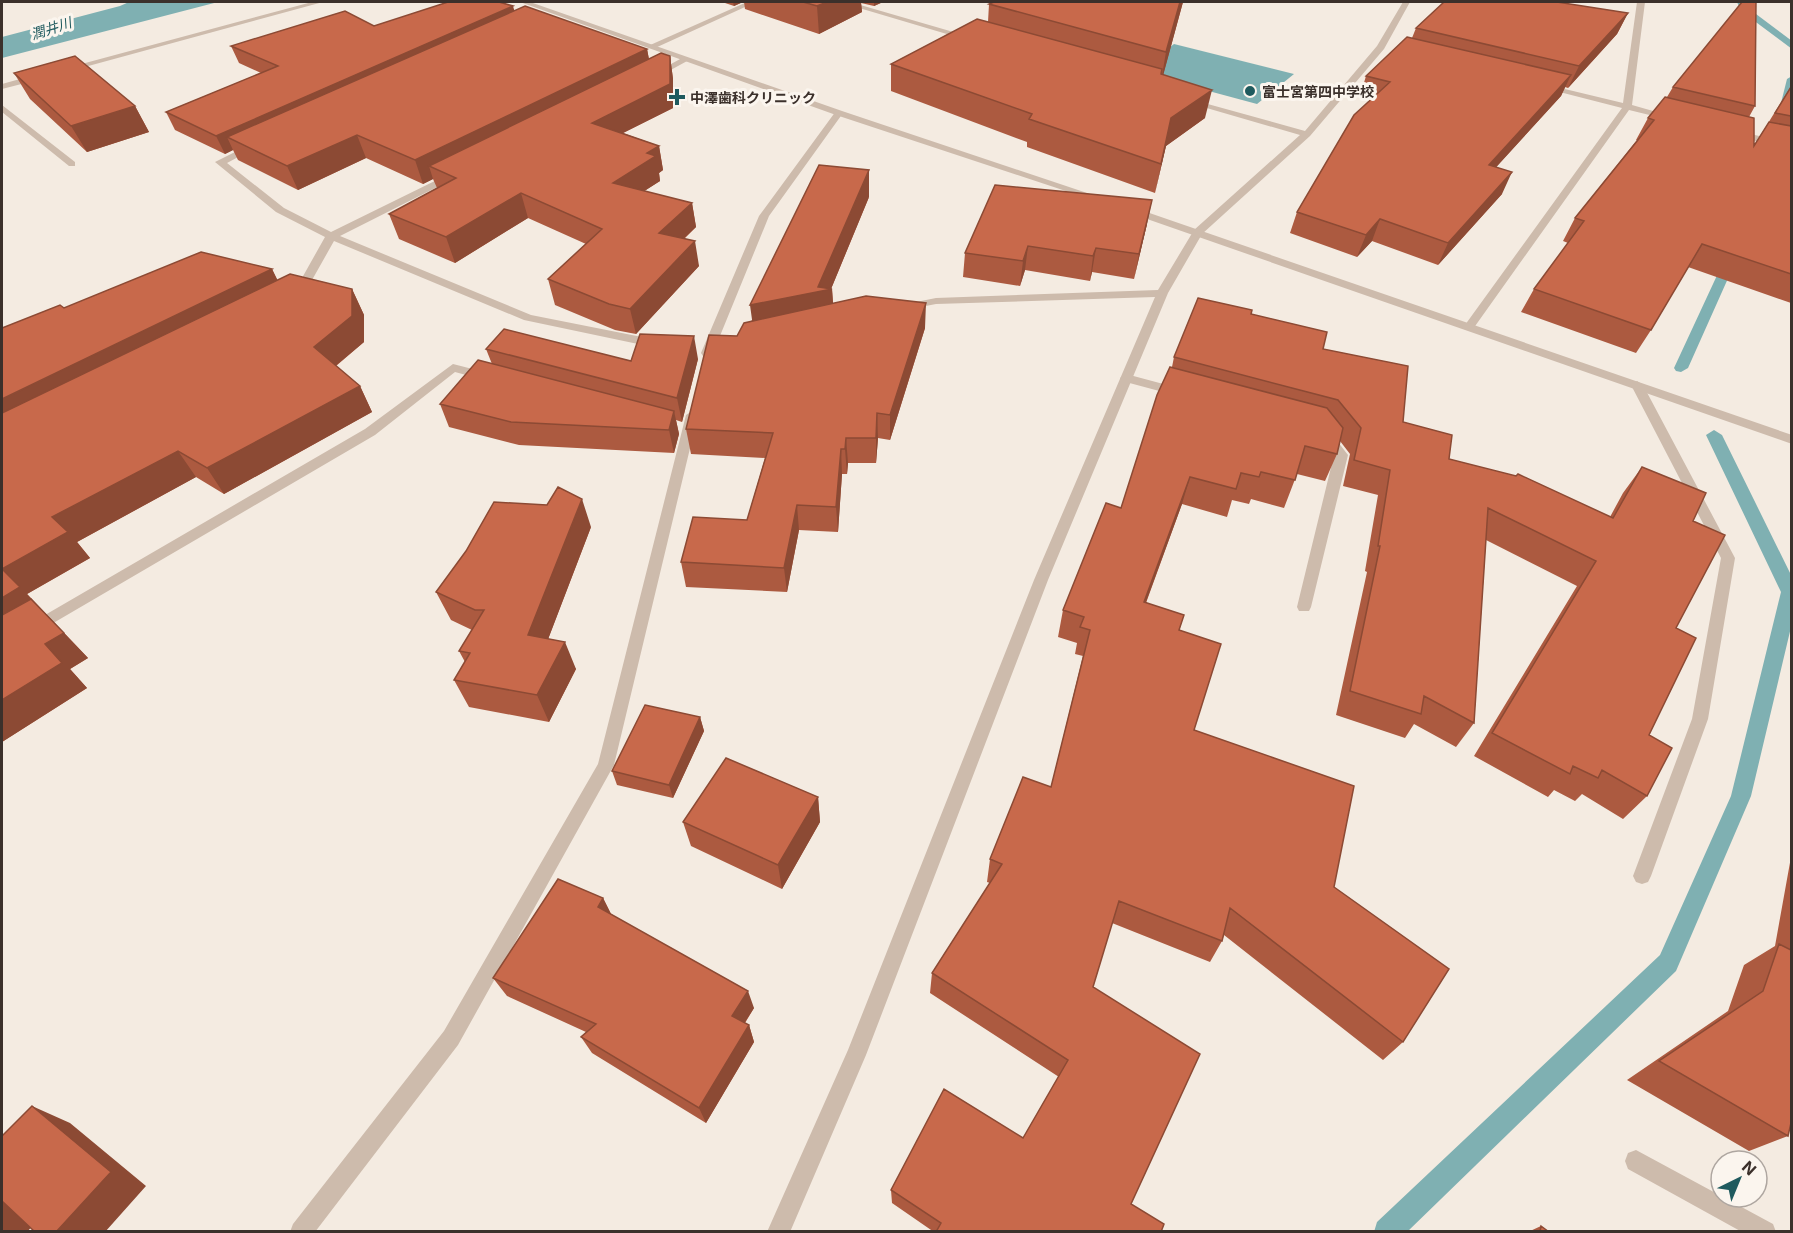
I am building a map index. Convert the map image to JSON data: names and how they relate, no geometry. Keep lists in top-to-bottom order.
{
  "water": ["潤井川"],
  "places": {
    "other": ["富士宮第四中学校"],
    "health": ["中澤歯科クリニック"]
  },
  "north": "top right"
}
